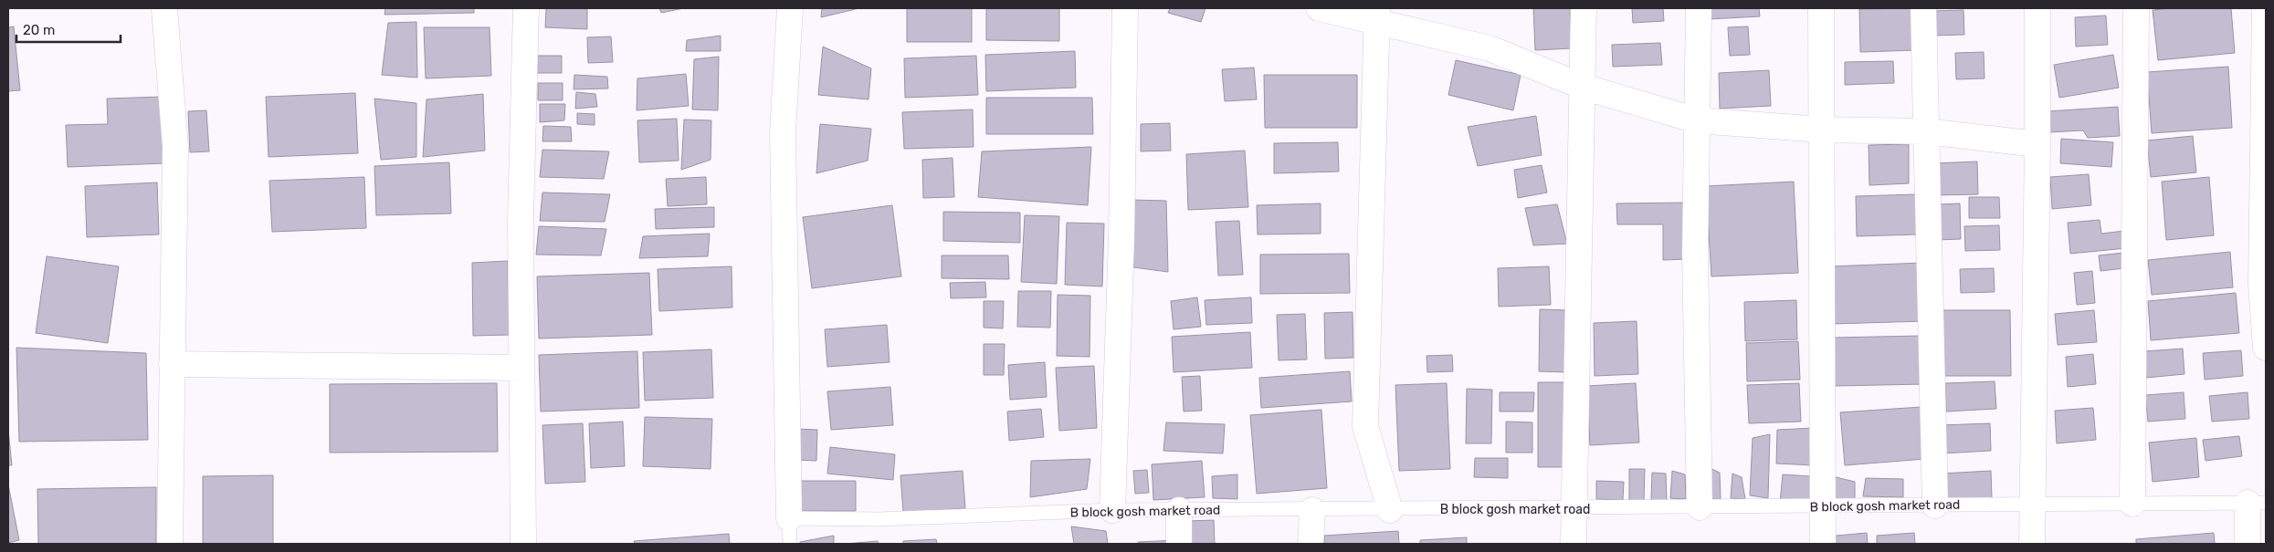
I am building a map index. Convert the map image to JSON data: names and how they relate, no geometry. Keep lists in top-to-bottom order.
{
  "streets": {
    "lane": ["B block gosh market road"]
  },
  "scale_bar": "20 m"
}
